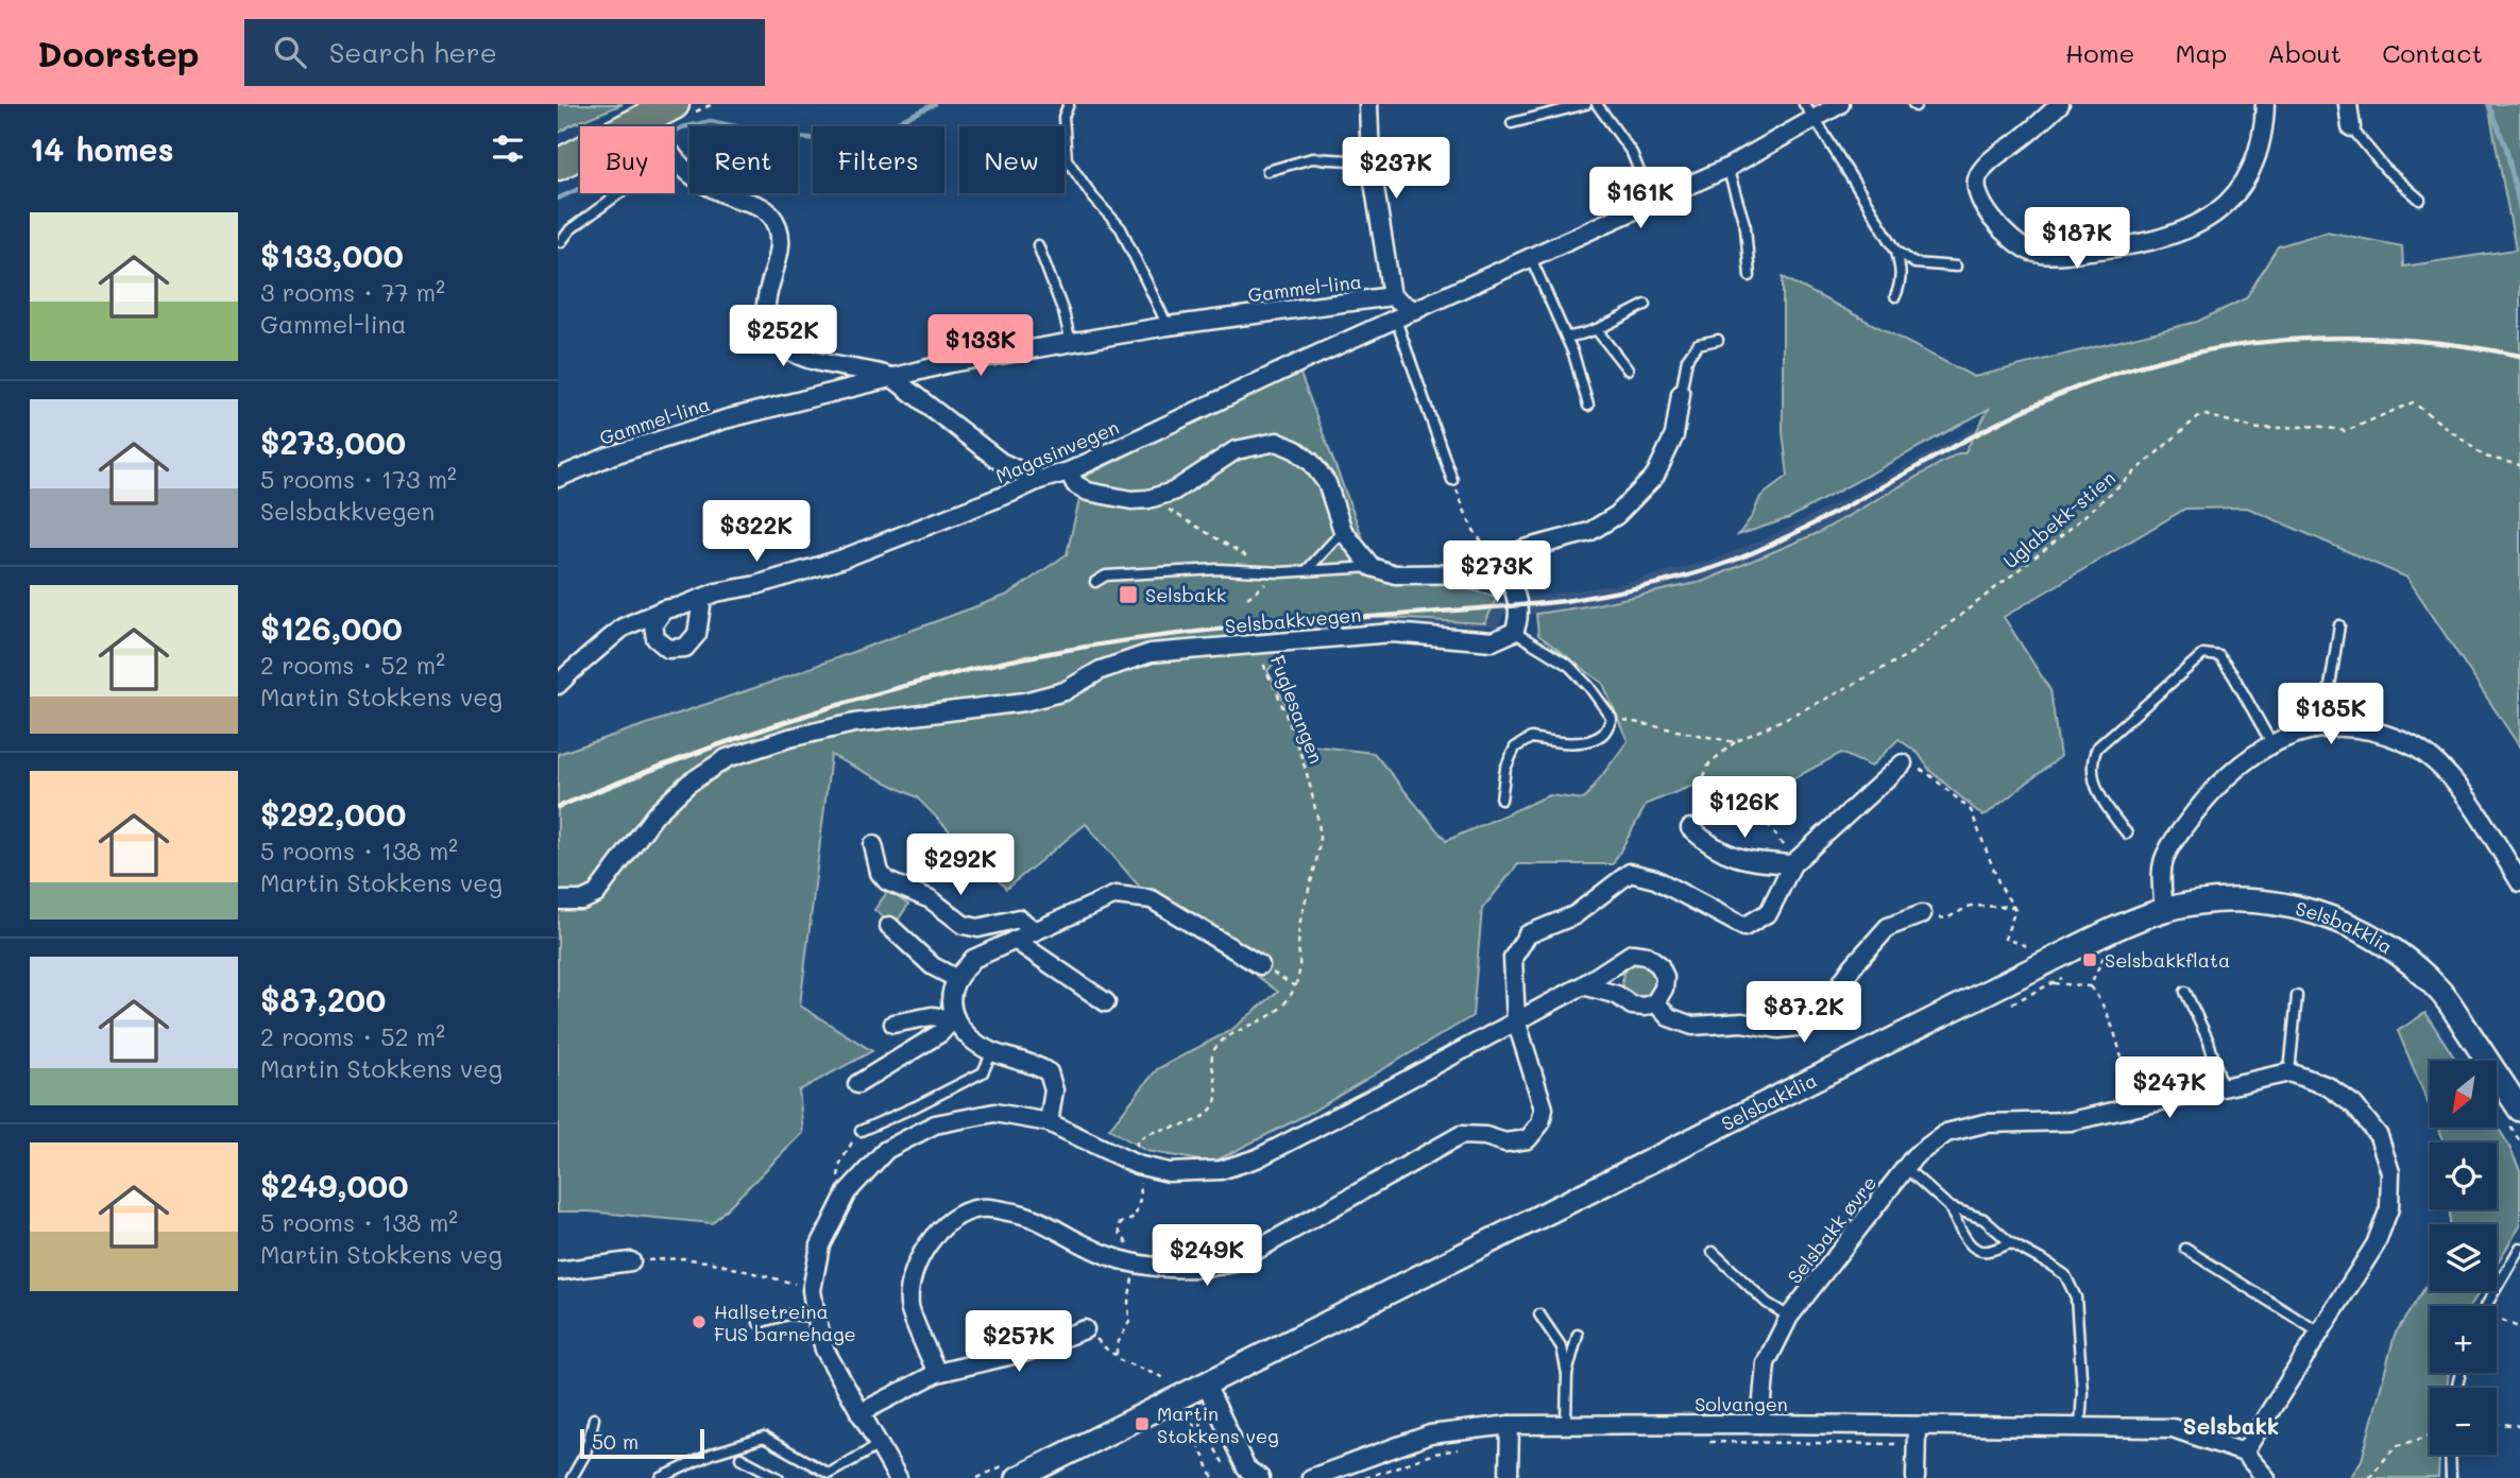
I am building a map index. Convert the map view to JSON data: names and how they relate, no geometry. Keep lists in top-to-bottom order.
{
  "streets": {
    "street": [
      "Gammel-lina",
      "Magasinvegen",
      "Selsbakkvegen",
      "Selsbakklia",
      "Selsbakk øvre",
      "Solvangen"
    ],
    "path": ["Uglabekk-stien", "Fuglesangen"]
  },
  "crossings": [
    ["Selsbakkvegen", "Fuglesangen"],
    ["Selsbakk øvre", "Solvangen"]
  ],
  "districts": ["Selsbakk"],
  "places": {
    "transit": ["Selsbakk", "Selsbakkflata", "Martin Stokkens veg"],
    "other": ["Hallsetreina FUS barnehage"]
  },
  "scale_bar": "50 m",
  "north": "bottom left",
  "page": {
    "header": "Doorstep",
    "search": "Search here",
    "nav": [
      "Home",
      "Map",
      "About",
      "Contact"
    ],
    "heading": "14 homes",
    "chip": [
      "Buy",
      "Rent",
      "Filters",
      "New"
    ],
    "price": [
      "$237K",
      "$161K",
      "$187K",
      "$252K",
      "$133K",
      "$322K",
      "$273K",
      "$185K",
      "$126K",
      "$292K",
      "$87.2K",
      "$247K",
      "$249K",
      "$257K"
    ],
    "list": [
      {
        "name": "$133,000",
        "note": "3 rooms · 77 m² · Gammel-lina"
      },
      {
        "name": "$273,000",
        "note": "5 rooms · 173 m² · Selsbakkvegen"
      },
      {
        "name": "$126,000",
        "note": "2 rooms · 52 m² · Martin Stokkens veg"
      },
      {
        "name": "$292,000",
        "note": "5 rooms · 138 m² · Martin Stokkens veg"
      },
      {
        "name": "$87,200",
        "note": "2 rooms · 52 m² · Martin Stokkens veg"
      },
      {
        "name": "$249,000",
        "note": "5 rooms · 138 m² · Martin Stokkens veg"
      }
    ],
    "map_buttons": ["+", "−"],
    "scale": "50 m"
  }
}
